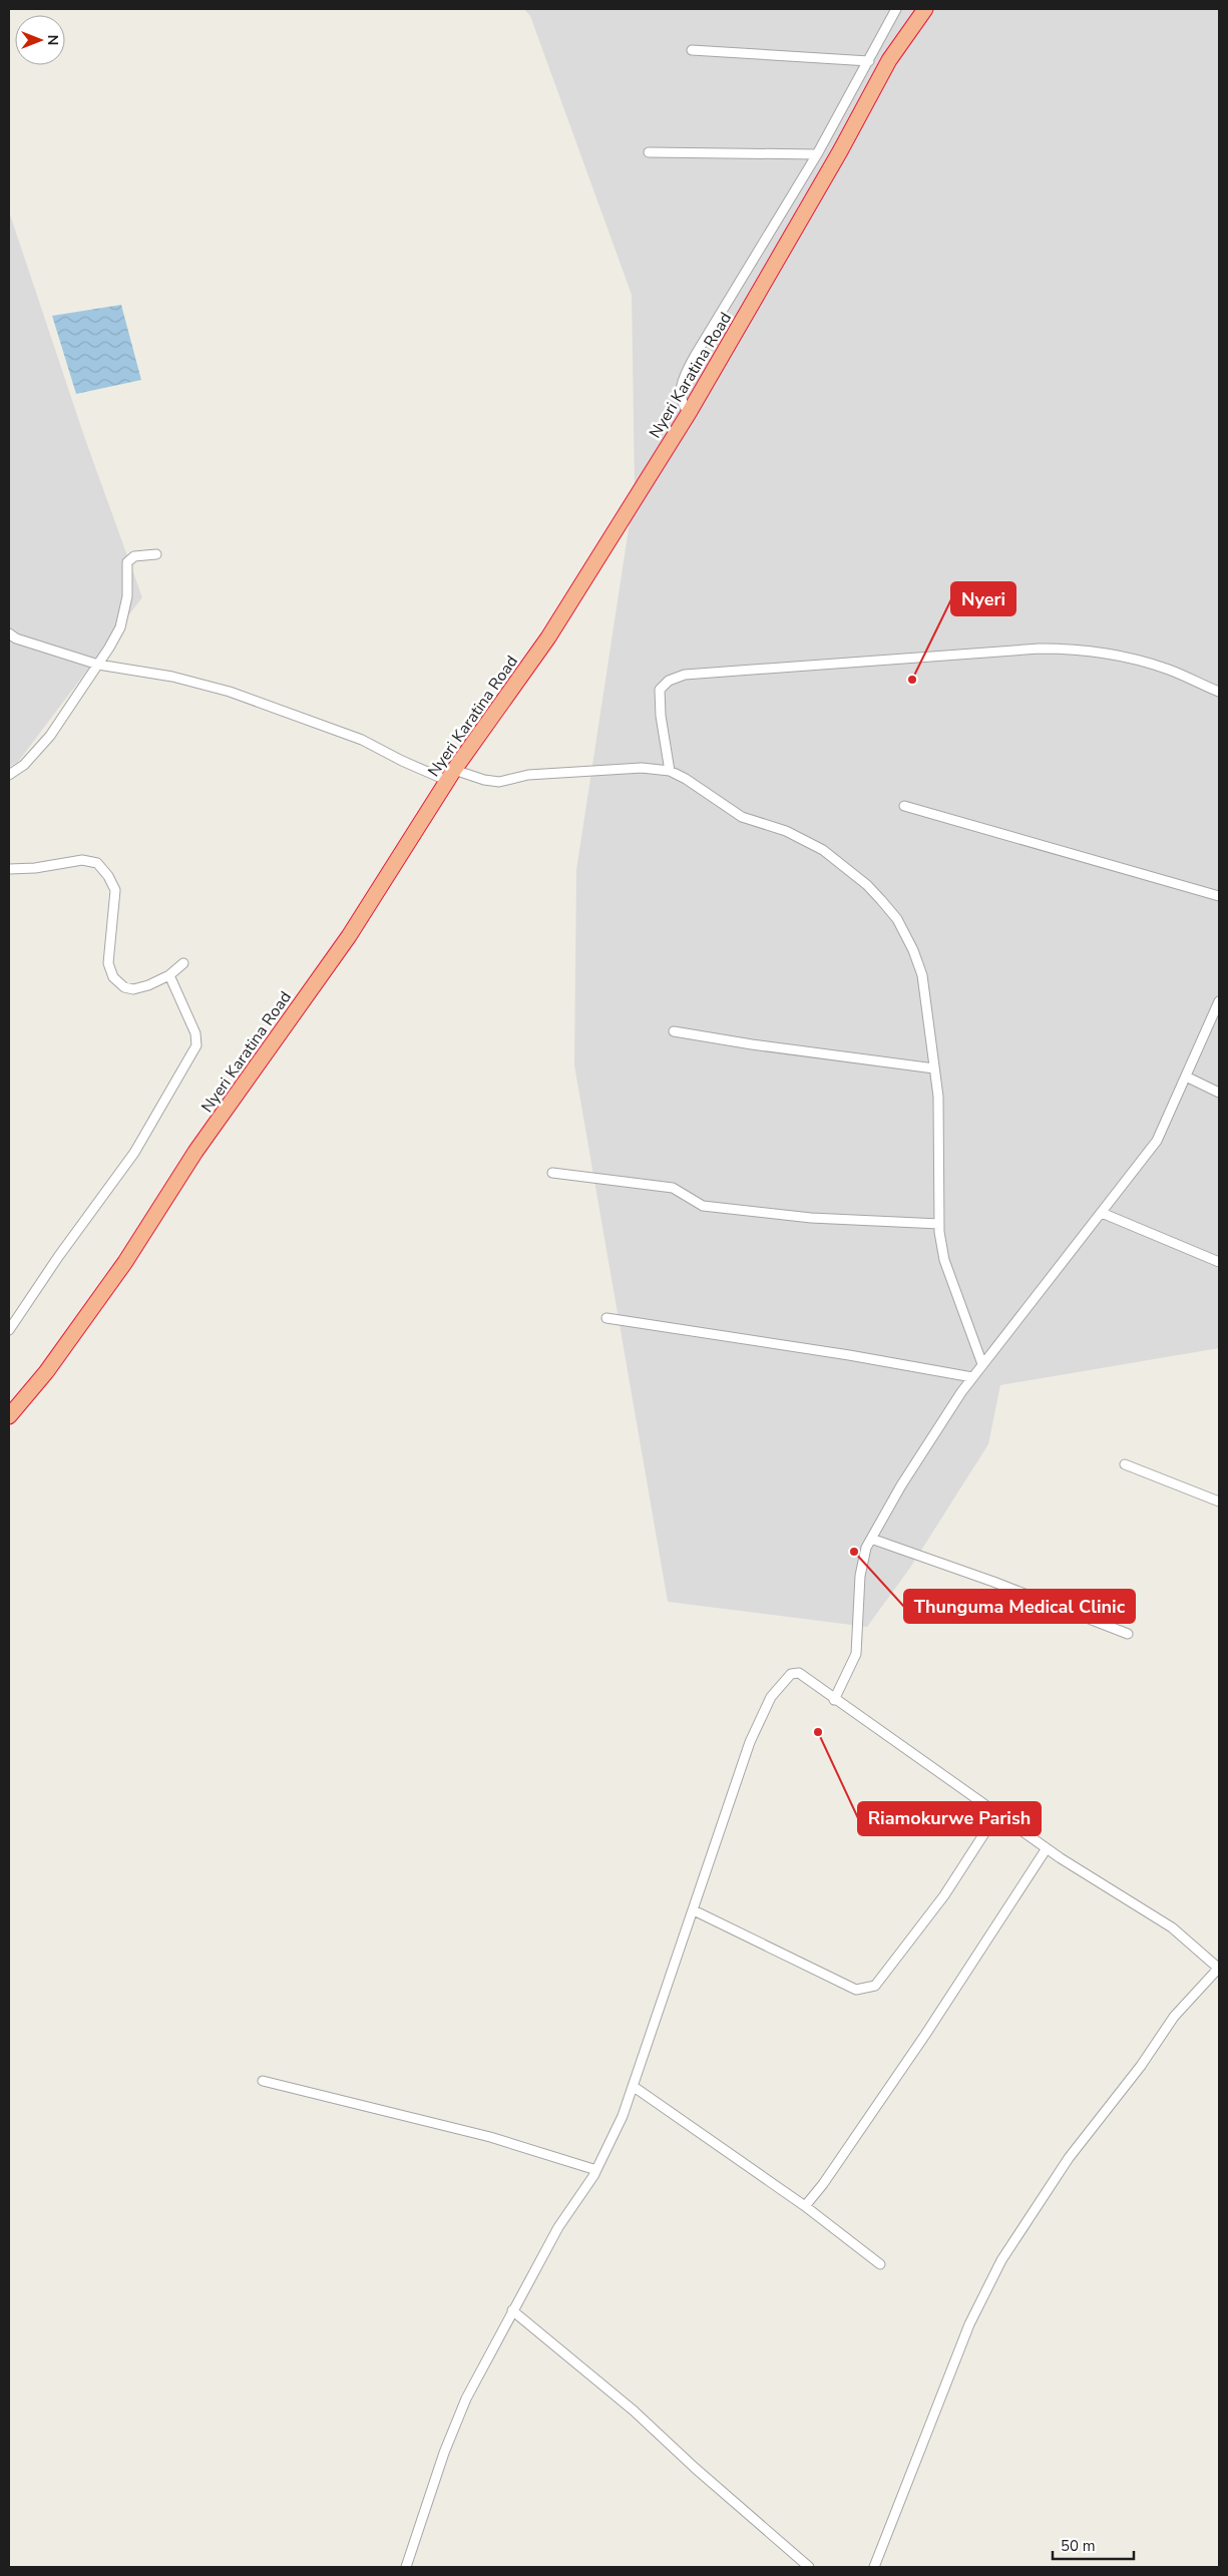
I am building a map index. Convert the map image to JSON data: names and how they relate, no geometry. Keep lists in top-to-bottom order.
{
  "streets": {
    "highway": ["Nyeri Karatina Road"]
  },
  "places": ["Nyeri", "Thunguma Medical Clinic", "Riamokurwe Parish"],
  "scale_bar": "50 m",
  "north": "right"
}
